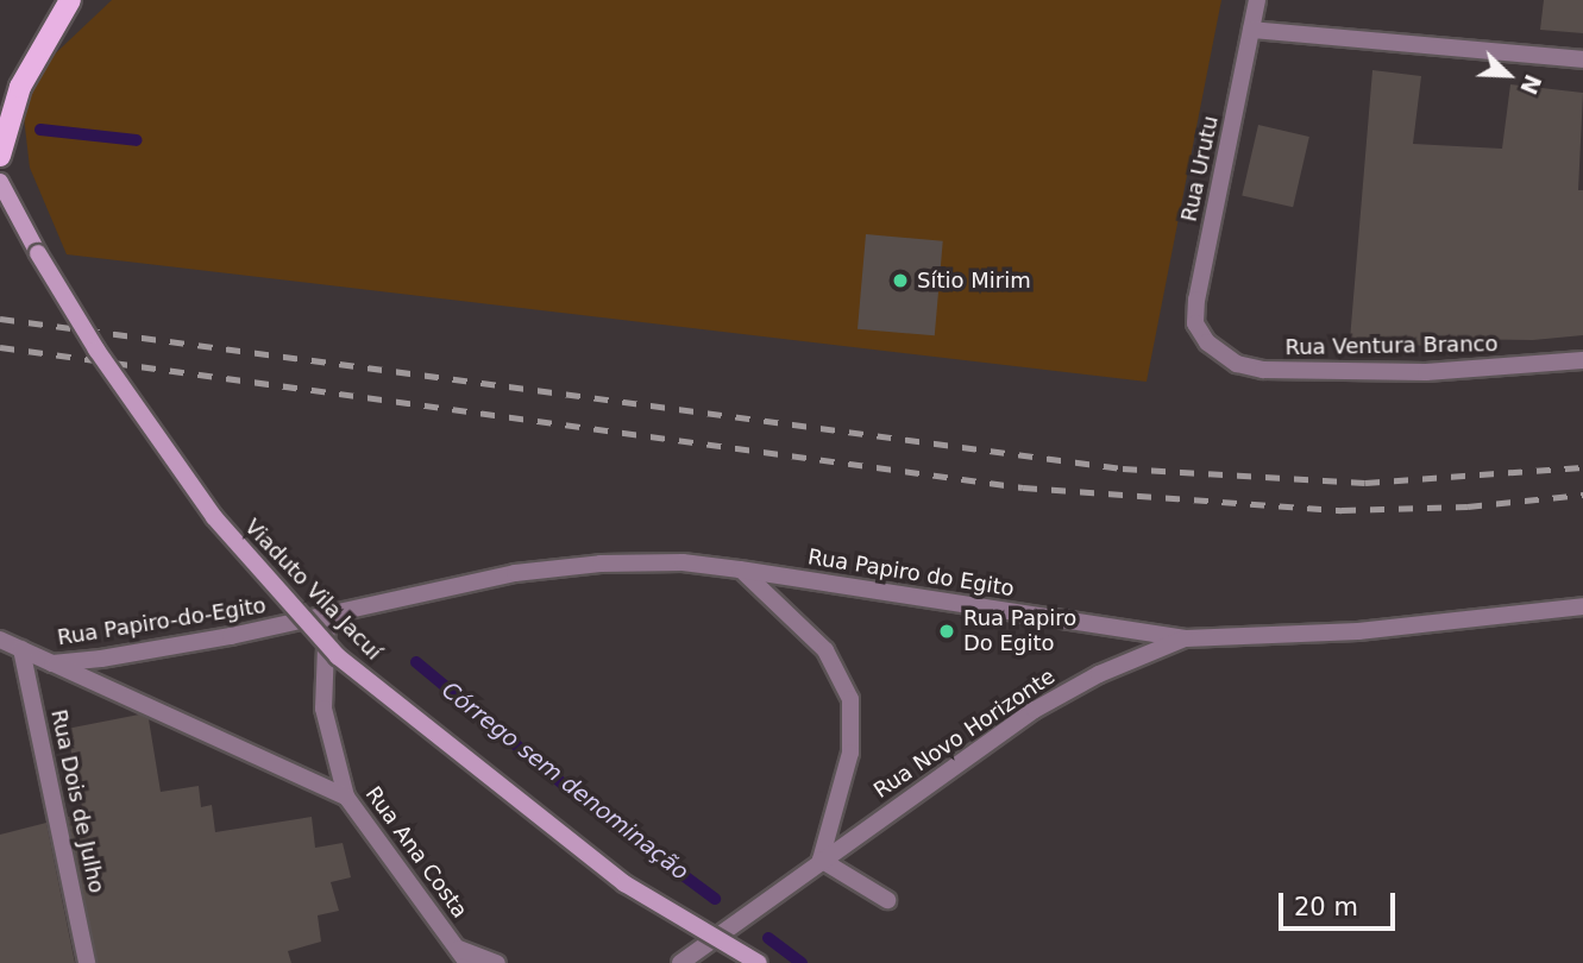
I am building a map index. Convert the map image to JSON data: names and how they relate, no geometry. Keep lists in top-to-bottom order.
{
  "streets": {
    "street": [
      "Rua Urutu",
      "Rua Ventura Branco",
      "Rua Papiro do Egito",
      "Viaduto Vila Jacuí",
      "Rua Papiro-do-Egito",
      "Rua Novo Horizonte",
      "Rua Dois de Julho",
      "Rua Ana Costa"
    ]
  },
  "crossings": [
    ["Rua Urutu", "Rua Ventura Branco"],
    ["Rua Papiro do Egito", "Rua Papiro-do-Egito"],
    ["Rua Papiro do Egito", "Rua Novo Horizonte"],
    ["Rua Papiro do Egito", "Rua Ana Costa"],
    ["Rua Papiro-do-Egito", "Rua Dois de Julho"],
    ["Rua Papiro-do-Egito", "Rua Ana Costa"]
  ],
  "water": ["Córrego sem denominação"],
  "places": ["Sítio Mirim", "Rua Papiro Do Egito"],
  "scale_bar": "20 m",
  "north": "bottom right"
}
